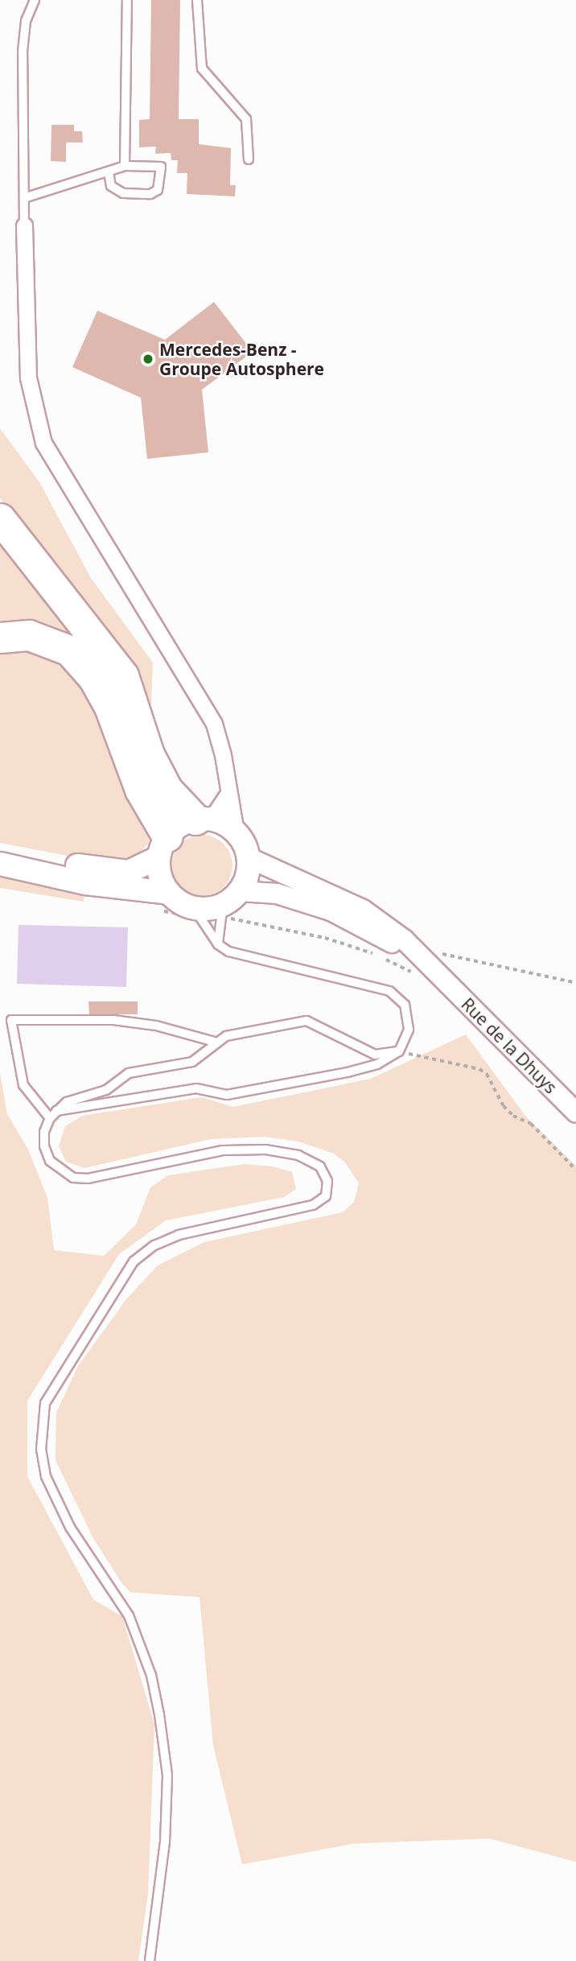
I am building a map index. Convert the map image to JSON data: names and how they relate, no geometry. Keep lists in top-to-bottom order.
{
  "streets": {
    "street": ["Rue de la Dhuys"]
  },
  "places": ["Mercedes-Benz - Groupe Autosphere"]
}
